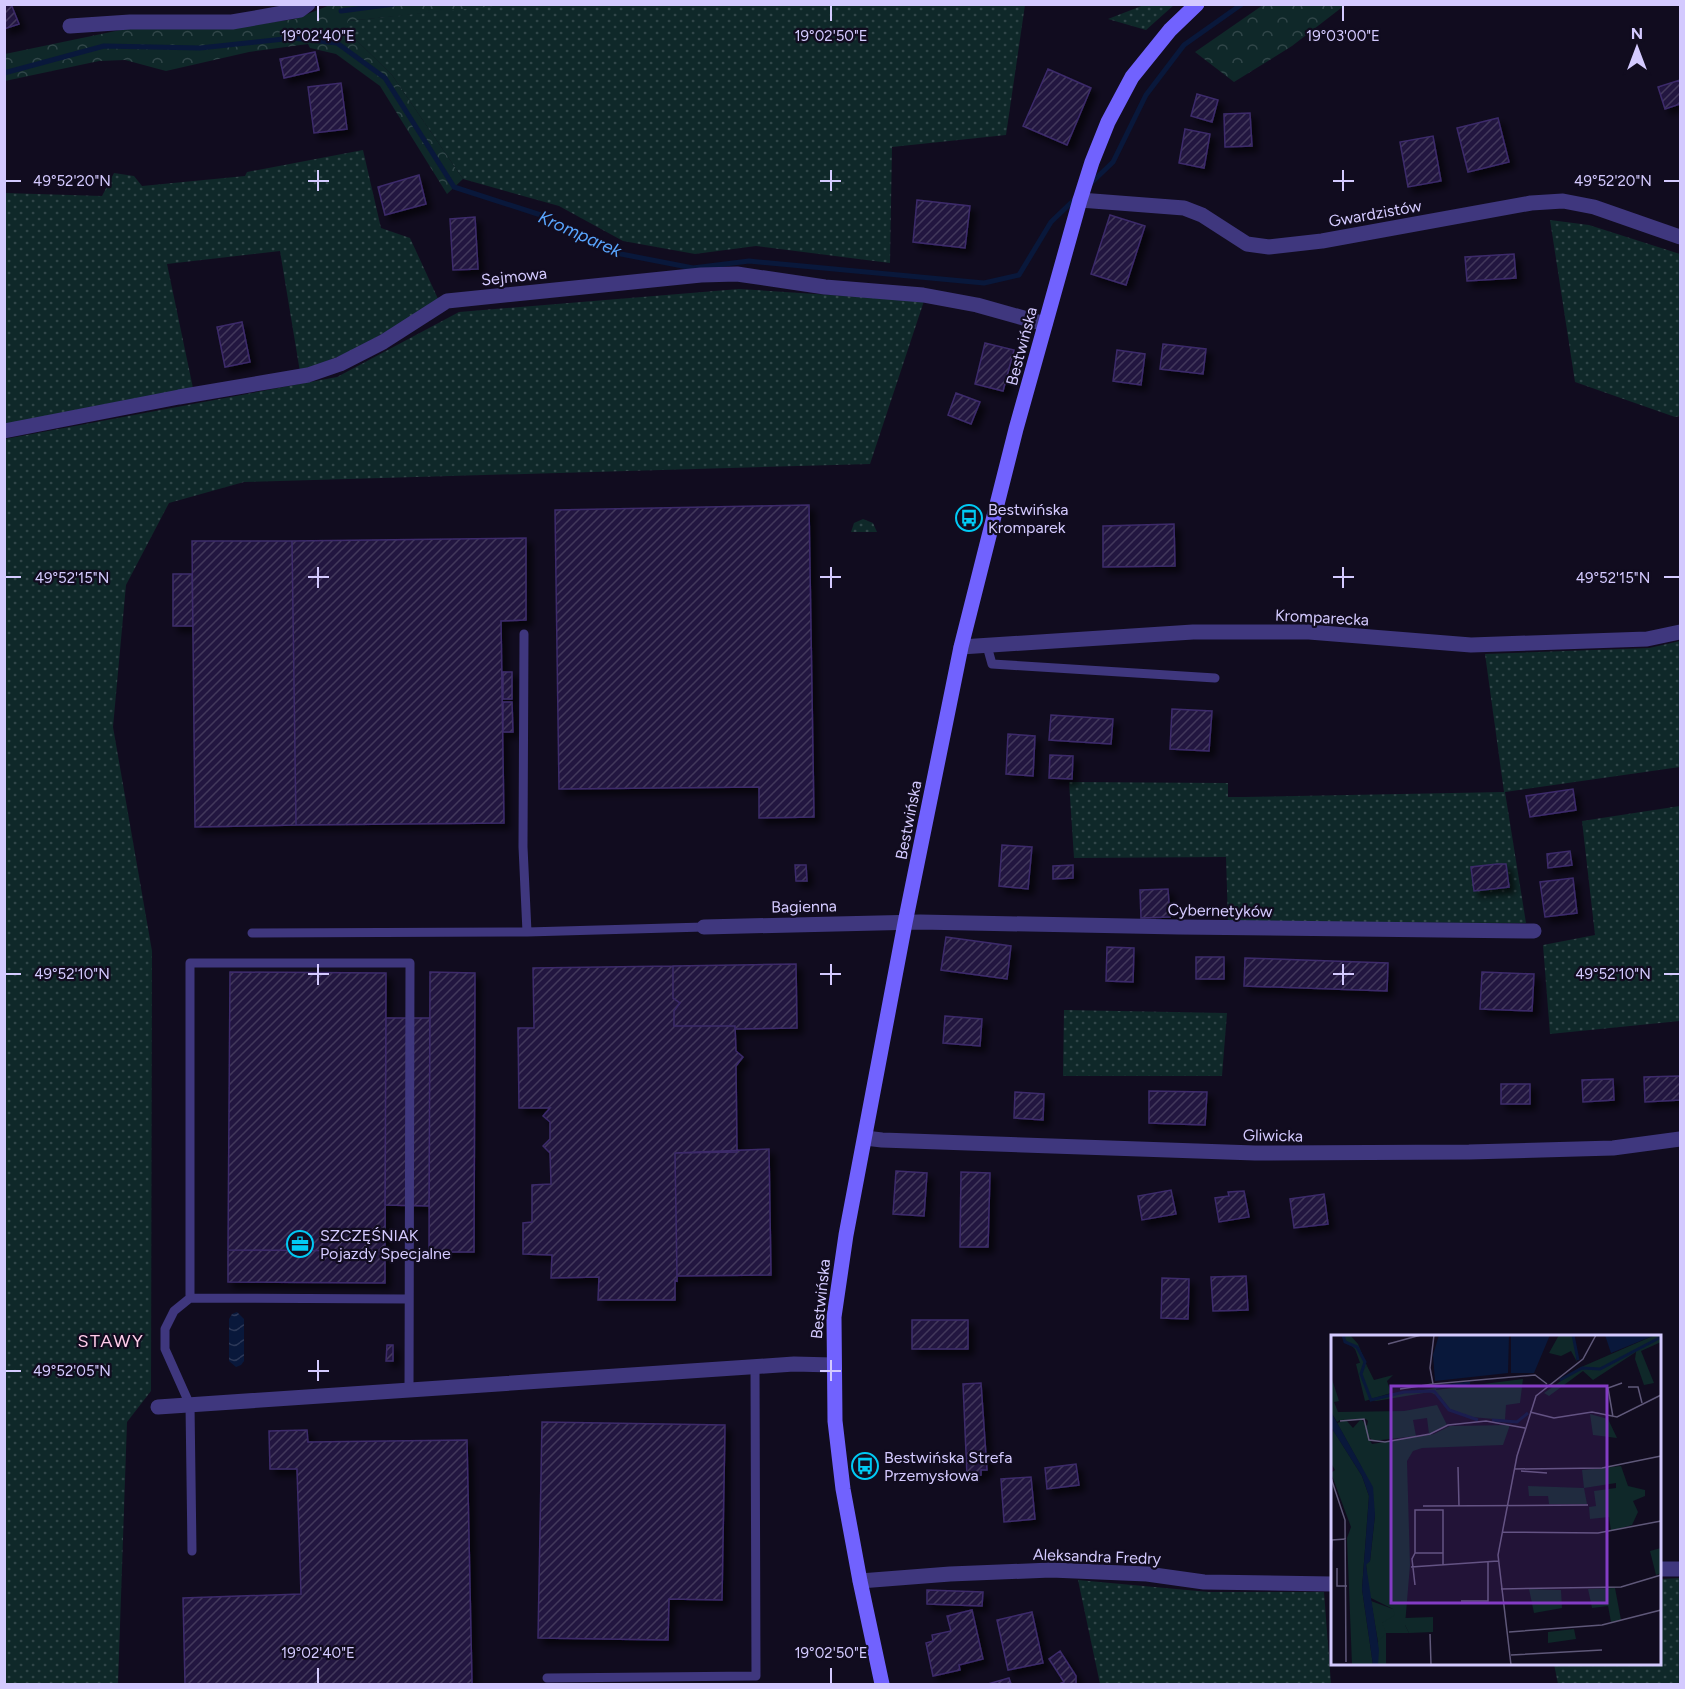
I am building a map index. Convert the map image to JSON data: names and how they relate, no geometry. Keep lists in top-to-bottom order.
{
  "streets": {
    "street": [
      "Gwardzistów",
      "Sejmowa",
      "Bestwińska",
      "Kromparecka",
      "Bagienna",
      "Cybernetyków",
      "Gliwicka",
      "Aleksandra Fredry"
    ]
  },
  "crossings": [
    ["Gwardzistów", "Bestwińska"],
    ["Sejmowa", "Bestwińska"],
    ["Bestwińska", "Kromparecka"],
    ["Bestwińska", "Bagienna"],
    ["Bestwińska", "Cybernetyków"],
    ["Bestwińska", "Gliwicka"],
    ["Bestwińska", "Aleksandra Fredry"],
    ["Bagienna", "Cybernetyków"]
  ],
  "districts": ["STAWY"],
  "water": ["Kromparek"],
  "places": {
    "bus stop": ["Bestwińska Kromparek", "Bestwińska Strefa Przemysłowa"],
    "office": ["SZCZĘŚNIAK Pojazdy Specjalne"]
  },
  "north": "top",
  "coordinates": [
    "19°02'40\"E",
    "19°02'50\"E",
    "19°03'00\"E",
    "49°52'20\"N",
    "49°52'15\"N",
    "49°52'10\"N",
    "49°52'05\"N"
  ]
}
